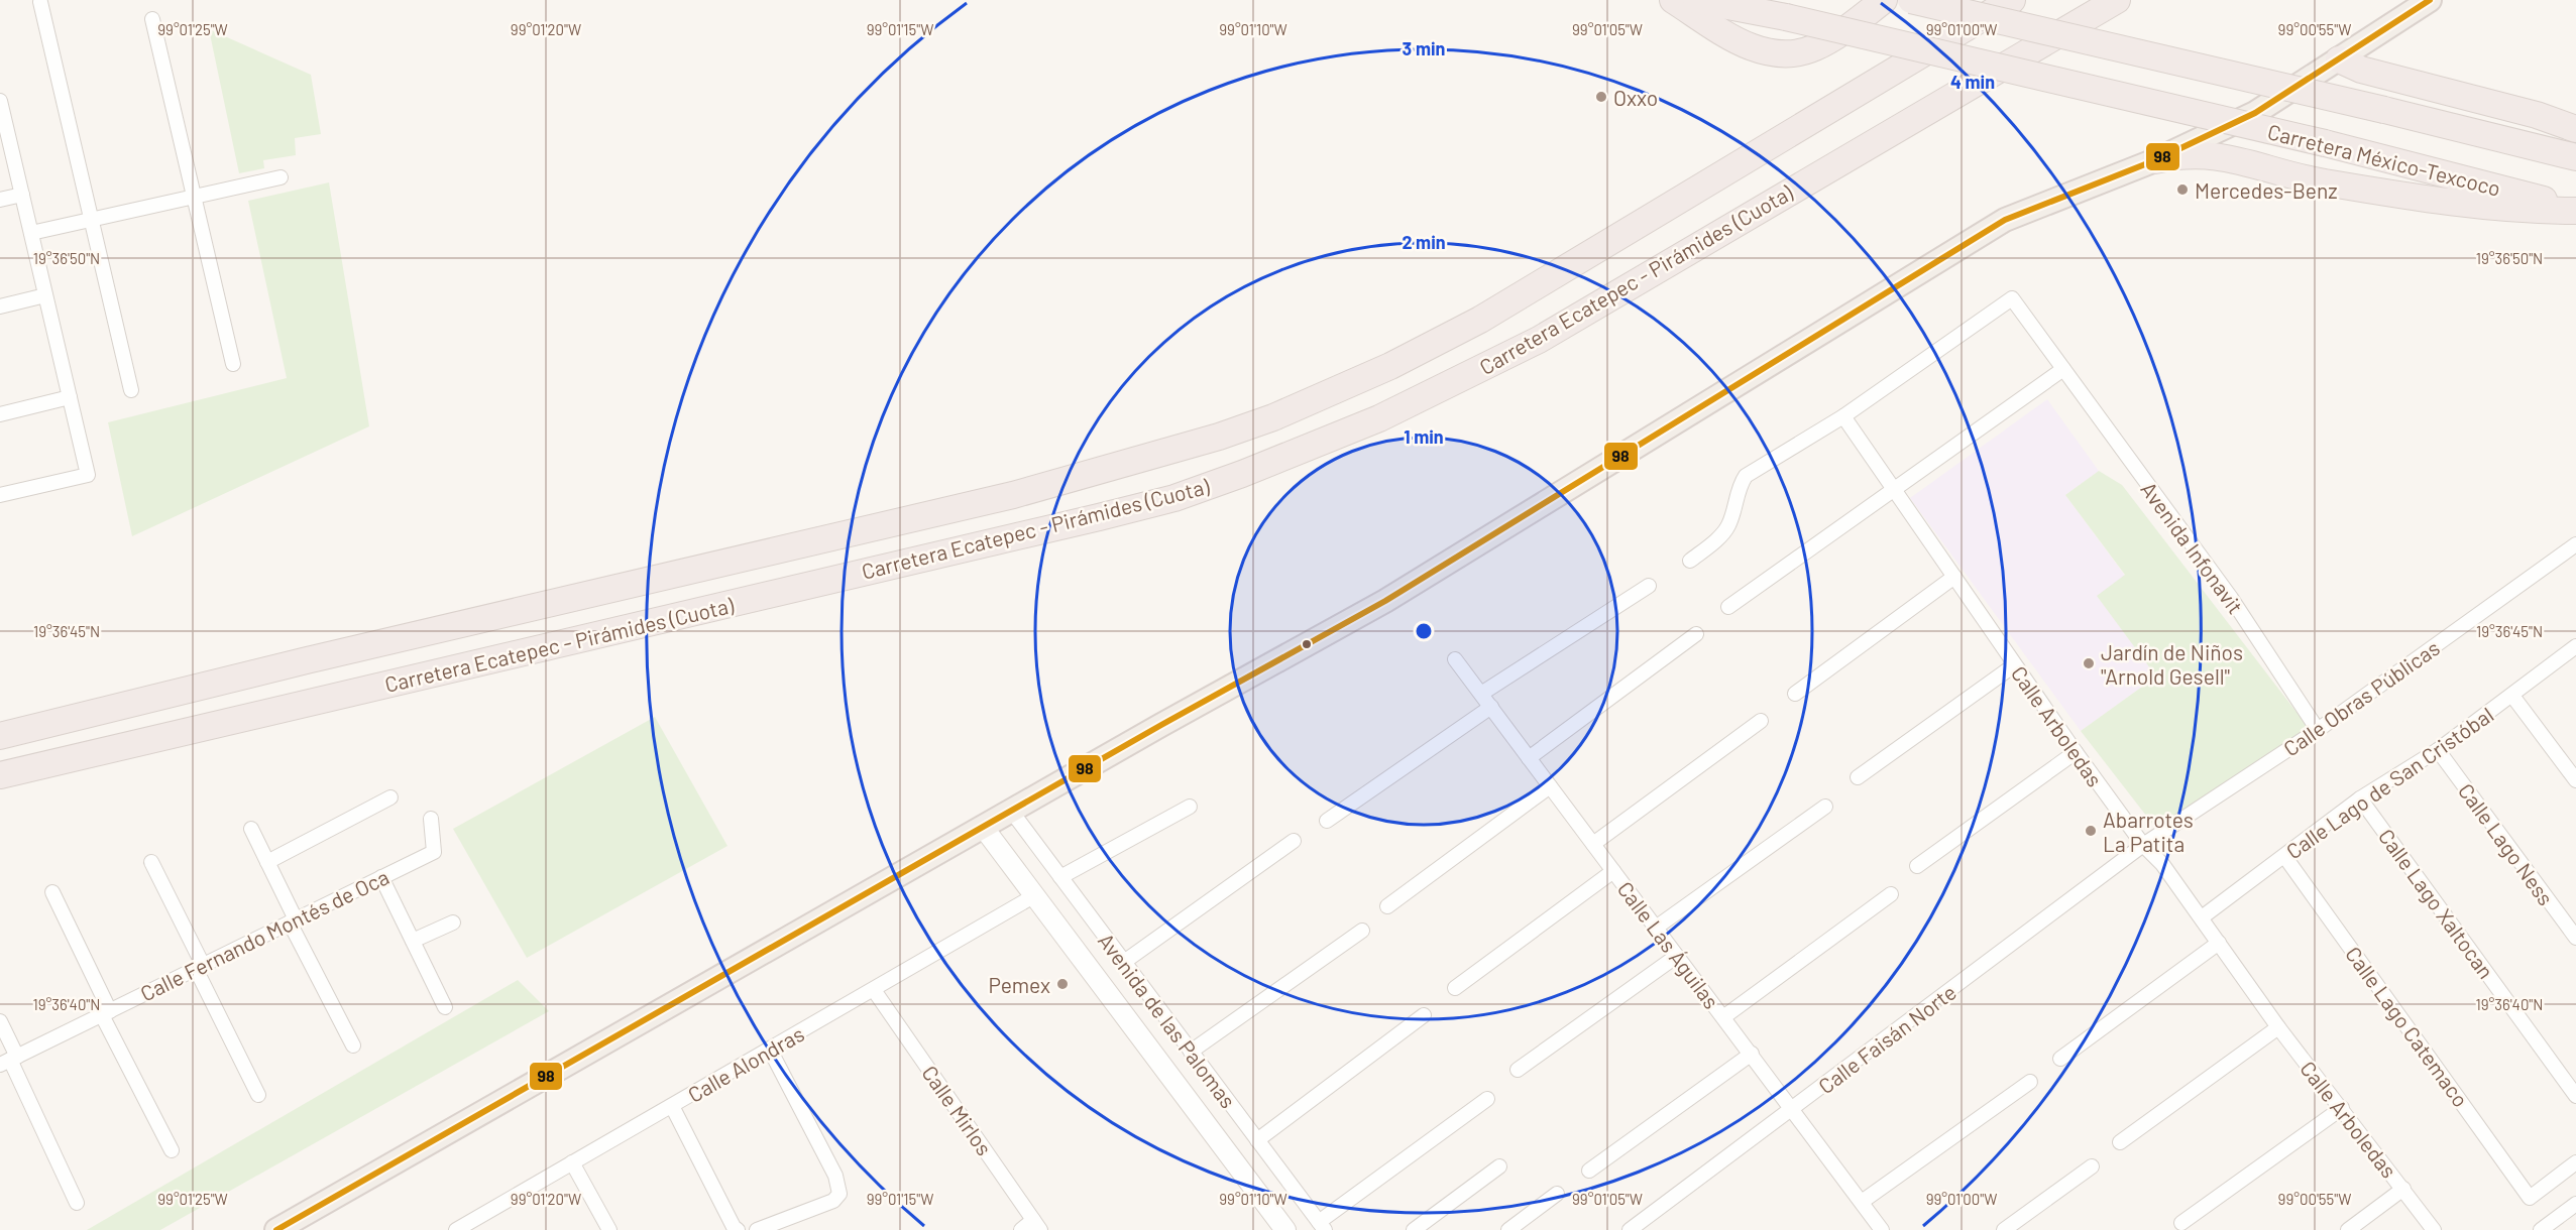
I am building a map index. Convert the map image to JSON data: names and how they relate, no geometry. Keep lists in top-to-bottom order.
{
  "streets": {
    "highway": ["Carretera México-Texcoco", "Carretera Ecatepec - Pirámides (Cuota)"],
    "main road": ["Avenida de las Palomas"],
    "street": [
      "Avenida Infonavit",
      "Calle Obras Públicas",
      "Calle Arboledas",
      "Calle Lago de San Cristóbal",
      "Calle Lago Ness",
      "Calle Lago Xaltocan",
      "Calle Fernando Montés de Oca",
      "Calle Las Águilas",
      "Calle Lago Catemaco",
      "Calle Faisán Norte",
      "Calle Alondras",
      "Calle Mirlos"
    ]
  },
  "crossings": [
    ["Avenida Infonavit", "Calle Obras Públicas"],
    ["Avenida Infonavit", "Calle Arboledas"],
    ["Calle Obras Públicas", "Calle Arboledas"],
    ["Calle Obras Públicas", "Calle Faisán Norte"],
    ["Calle Arboledas", "Calle Lago de San Cristóbal"],
    ["Calle Arboledas", "Calle Faisán Norte"],
    ["Calle Lago de San Cristóbal", "Calle Lago Ness"],
    ["Calle Lago de San Cristóbal", "Calle Lago Xaltocan"],
    ["Calle Lago de San Cristóbal", "Calle Lago Catemaco"],
    ["Calle Las Águilas", "Calle Faisán Norte"],
    ["Avenida de las Palomas", "Calle Alondras"],
    ["Calle Alondras", "Calle Mirlos"]
  ],
  "places": [
    "Oxxo",
    "Mercedes-Benz",
    "Jardín de Niños \"Arnold Gesell\"",
    "Abarrotes La Patita",
    "Pemex"
  ],
  "lines": ["transit line 98"],
  "coordinates": [
    "99°01'25\"W",
    "99°01'20\"W",
    "99°01'15\"W",
    "99°01'10\"W",
    "99°01'05\"W",
    "99°01'00\"W",
    "99°00'55\"W",
    "19°36'50\"N",
    "19°36'45\"N",
    "19°36'40\"N"
  ],
  "rings": [
    "3 min",
    "4 min",
    "2 min",
    "1 min"
  ]
}
